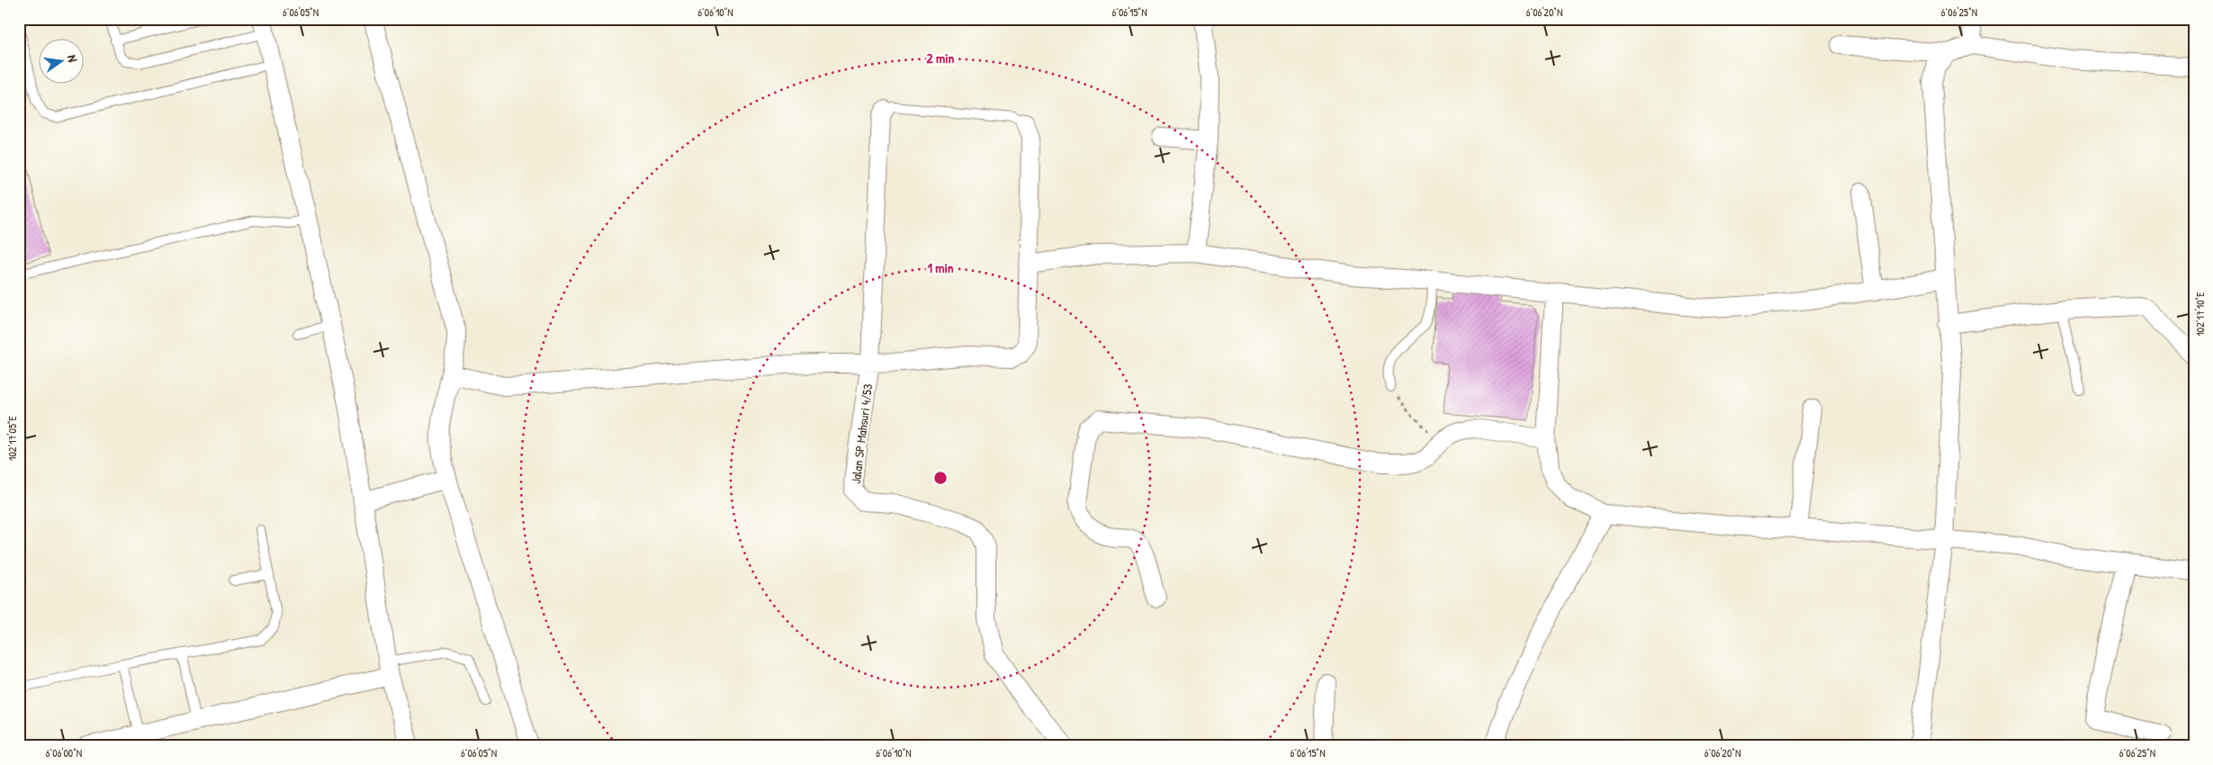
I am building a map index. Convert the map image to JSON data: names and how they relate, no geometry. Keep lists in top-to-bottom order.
{
  "streets": {
    "street": ["Jalan SP Mahsuri 4/53"]
  },
  "north": "right",
  "coordinates": [
    "6°06'05\"N",
    "6°06'10\"N",
    "6°06'15\"N",
    "6°06'20\"N",
    "6°06'25\"N",
    "102°17'10\"E",
    "102°17'05\"E",
    "6°06'00\"N"
  ],
  "rings": ["2 min", "1 min"]
}
